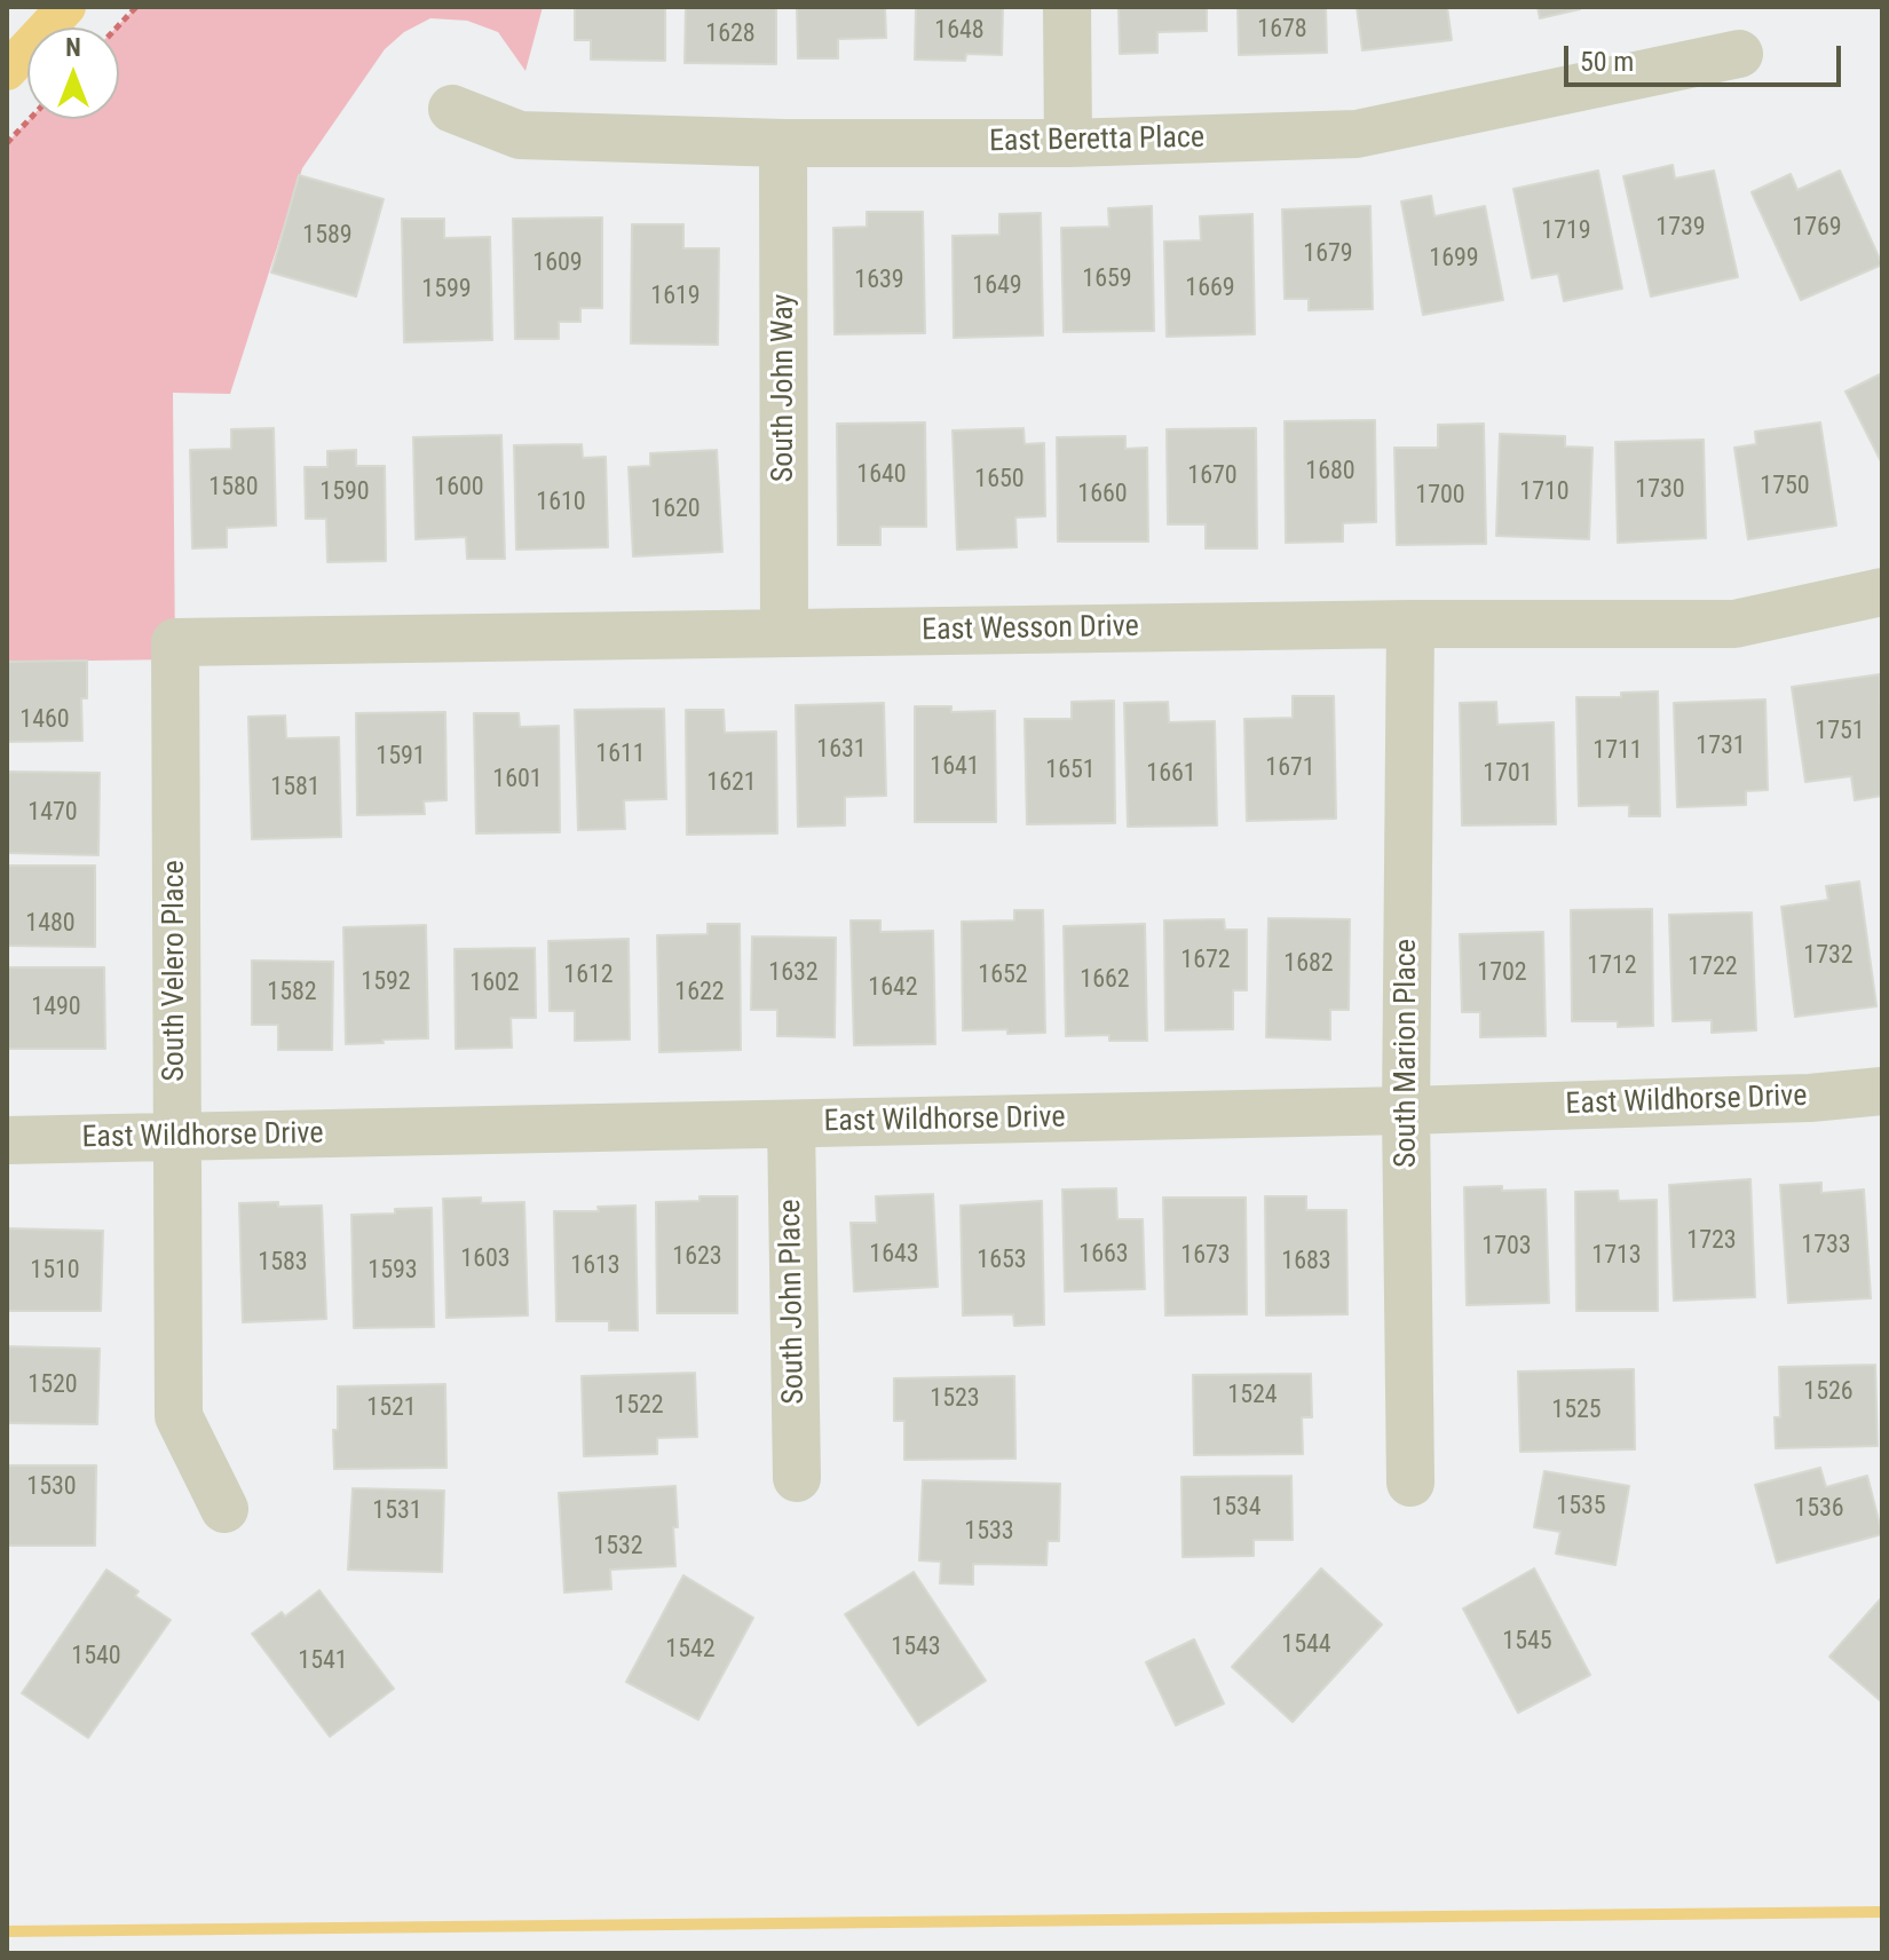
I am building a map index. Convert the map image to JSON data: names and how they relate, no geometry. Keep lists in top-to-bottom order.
{
  "streets": {
    "street": [
      "East Beretta Place",
      "South John Way",
      "East Wesson Drive",
      "South Velero Place",
      "South Marion Place",
      "East Wildhorse Drive",
      "South John Place"
    ]
  },
  "crossings": [
    ["East Beretta Place", "South John Way"],
    ["South John Way", "East Wesson Drive"],
    ["East Wesson Drive", "South Velero Place"],
    ["East Wesson Drive", "South Marion Place"],
    ["South Velero Place", "East Wildhorse Drive"],
    ["South Marion Place", "East Wildhorse Drive"],
    ["East Wildhorse Drive", "South John Place"]
  ],
  "house_numbers": [
    "1678",
    "1648",
    "1628",
    "1739",
    "1769",
    "1719",
    "1589",
    "1679",
    "1699",
    "1609",
    "1659",
    "1639",
    "1649",
    "1669",
    "1599",
    "1619",
    "1680",
    "1640",
    "1670",
    "1650",
    "1750",
    "1580",
    "1600",
    "1730",
    "1590",
    "1710",
    "1660",
    "1700",
    "1610",
    "1620",
    "1460",
    "1751",
    "1731",
    "1631",
    "1711",
    "1611",
    "1591",
    "1641",
    "1671",
    "1651",
    "1661",
    "1701",
    "1601",
    "1621",
    "1581",
    "1470",
    "1480",
    "1732",
    "1672",
    "1682",
    "1712",
    "1722",
    "1632",
    "1702",
    "1612",
    "1652",
    "1662",
    "1592",
    "1602",
    "1642",
    "1582",
    "1622",
    "1490",
    "1723",
    "1733",
    "1703",
    "1643",
    "1663",
    "1673",
    "1713",
    "1623",
    "1603",
    "1653",
    "1683",
    "1583",
    "1613",
    "1510",
    "1593",
    "1520",
    "1526",
    "1524",
    "1523",
    "1522",
    "1521",
    "1525",
    "1530",
    "1535",
    "1534",
    "1536",
    "1531",
    "1533",
    "1532",
    "1545",
    "1544",
    "1543",
    "1542",
    "1540",
    "1541"
  ],
  "scale_bar": "50 m",
  "north": "top"
}
